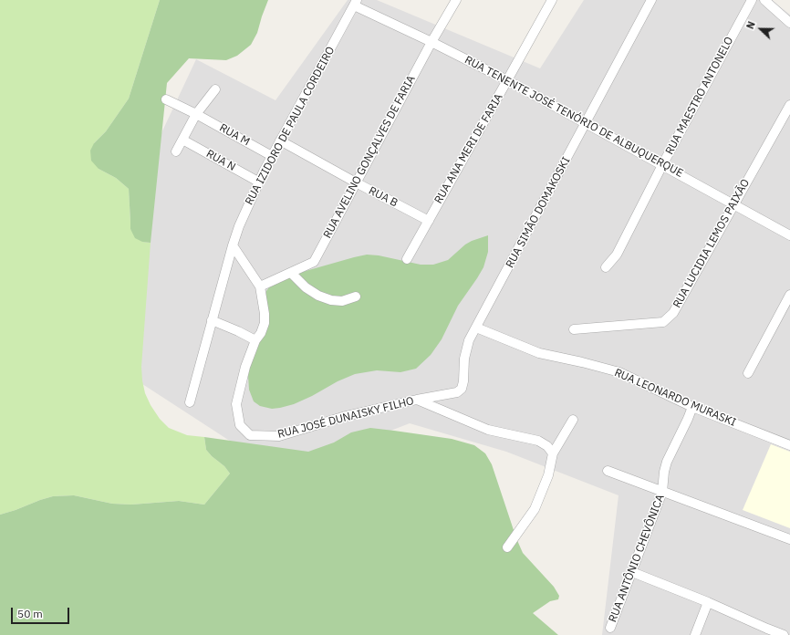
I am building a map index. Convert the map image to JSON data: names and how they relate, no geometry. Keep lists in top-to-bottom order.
{
  "streets": {
    "street": [
      "RUA MAESTRO ANTONELO",
      "RUA TENENTE JOSÉ TENÓRIO DE ALBUQUERQUE",
      "RUA IZIDORO DE PAULA CORDEIRO",
      "RUA M",
      "RUA ANA MERI DE FARIA",
      "RUA AVELINO GONÇALVES DE FARIA",
      "RUA N",
      "RUA B",
      "RUA SIMÃO DOMAKOSKI",
      "RUA LUCIDIA LEMOS PAIXÃO",
      "RUA LEONARDO MURASKI",
      "RUA JOSÉ DUNAISKY FILHO",
      "RUA ANTÔNIO CHEVÔNICA"
    ]
  },
  "crossings": [
    ["RUA MAESTRO ANTONELO", "RUA TENENTE JOSÉ TENÓRIO DE ALBUQUERQUE"],
    ["RUA TENENTE JOSÉ TENÓRIO DE ALBUQUERQUE", "RUA IZIDORO DE PAULA CORDEIRO"],
    ["RUA TENENTE JOSÉ TENÓRIO DE ALBUQUERQUE", "RUA ANA MERI DE FARIA"],
    ["RUA TENENTE JOSÉ TENÓRIO DE ALBUQUERQUE", "RUA AVELINO GONÇALVES DE FARIA"],
    ["RUA TENENTE JOSÉ TENÓRIO DE ALBUQUERQUE", "RUA SIMÃO DOMAKOSKI"],
    ["RUA TENENTE JOSÉ TENÓRIO DE ALBUQUERQUE", "RUA LUCIDIA LEMOS PAIXÃO"],
    ["RUA IZIDORO DE PAULA CORDEIRO", "RUA M"],
    ["RUA IZIDORO DE PAULA CORDEIRO", "RUA N"],
    ["RUA IZIDORO DE PAULA CORDEIRO", "RUA B"],
    ["RUA ANA MERI DE FARIA", "RUA B"],
    ["RUA AVELINO GONÇALVES DE FARIA", "RUA B"],
    ["RUA AVELINO GONÇALVES DE FARIA", "RUA JOSÉ DUNAISKY FILHO"],
    ["RUA SIMÃO DOMAKOSKI", "RUA LEONARDO MURASKI"],
    ["RUA SIMÃO DOMAKOSKI", "RUA JOSÉ DUNAISKY FILHO"],
    ["RUA LEONARDO MURASKI", "RUA ANTÔNIO CHEVÔNICA"]
  ],
  "scale_bar": "50 m",
  "north": "left"
}
